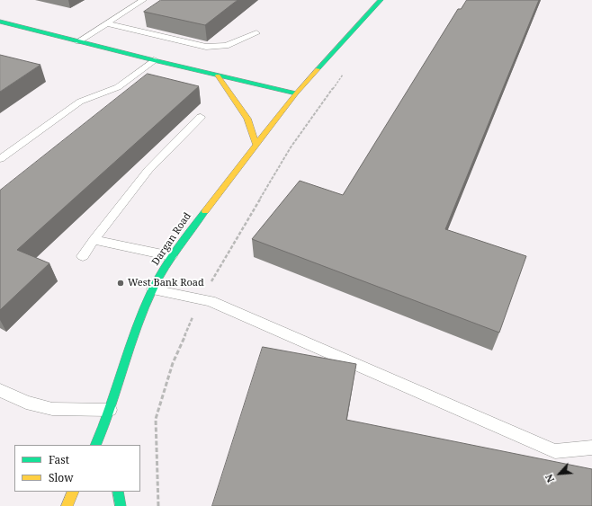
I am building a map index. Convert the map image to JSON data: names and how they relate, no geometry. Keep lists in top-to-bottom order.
{
  "streets": {
    "street": ["Dargan Road"]
  },
  "places": ["West Bank Road"],
  "legend": ["Fast", "Slow"],
  "north": "bottom left"
}
